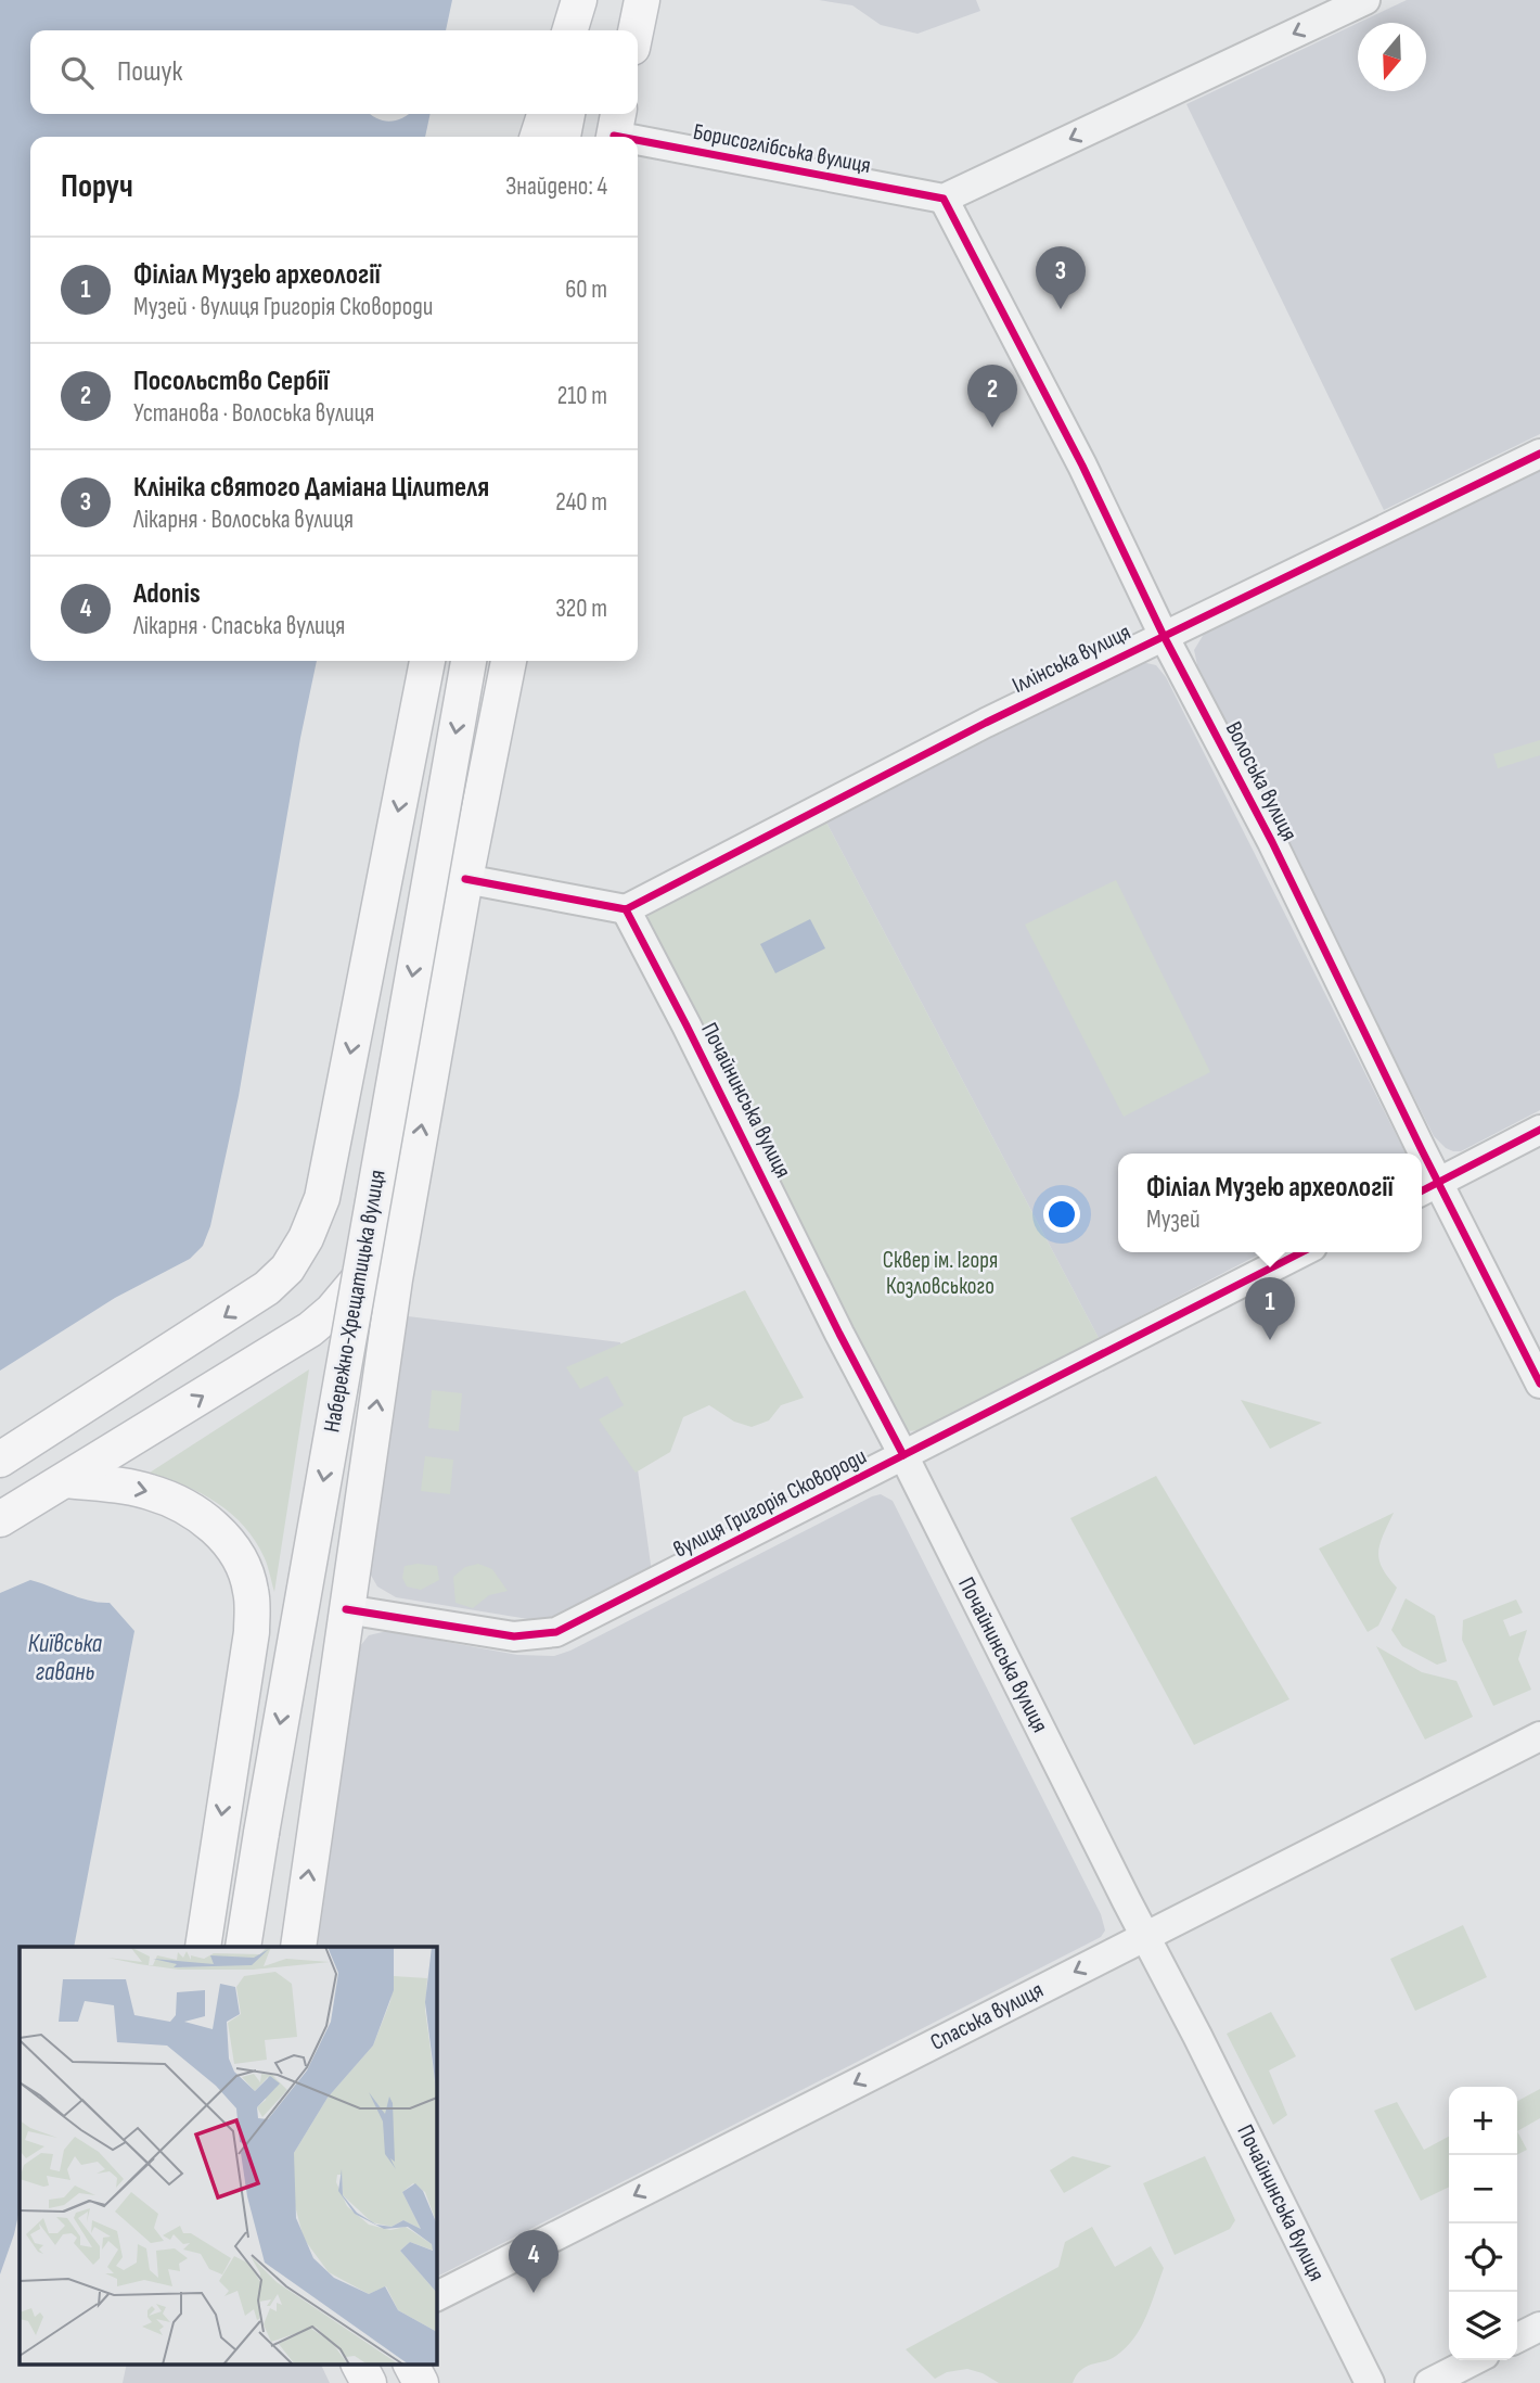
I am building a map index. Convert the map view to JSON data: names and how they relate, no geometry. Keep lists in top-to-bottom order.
{
  "streets": {
    "main road": ["Набережно-Хрещатицька вулиця"],
    "street": [
      "Борисоглібська вулиця",
      "Іллінська вулиця",
      "Волоська вулиця",
      "Почайнинська вулиця",
      "вулиця Григорія Сковороди",
      "Спаська вулиця"
    ]
  },
  "crossings": [
    ["Борисоглібська вулиця", "Волоська вулиця"],
    ["Іллінська вулиця", "Волоська вулиця"],
    ["Іллінська вулиця", "Почайнинська вулиця"],
    ["Почайнинська вулиця", "вулиця Григорія Сковороди"],
    ["Почайнинська вулиця", "Спаська вулиця"],
    ["Набережно-Хрещатицька вулиця", "вулиця Григорія Сковороди"]
  ],
  "one_way": ["Спаська вулиця"],
  "water": ["Київська гавань"],
  "parks": ["Сквер ім. Ігоря Козловського"],
  "north": "bottom",
  "page": {
    "search": "Пошук",
    "heading": ["Поруч", "Знайдено: 4"],
    "list": [
      {
        "mark": "1",
        "name": "Філіал Музею археології",
        "note": "Музей · вулиця Григорія Сковороди",
        "value": "60 m"
      },
      {
        "mark": "2",
        "name": "Посольство Сербії",
        "note": "Установа · Волоська вулиця",
        "value": "210 m"
      },
      {
        "mark": "3",
        "name": "Клініка святого Даміана Цілителя",
        "note": "Лікарня · Волоська вулиця",
        "value": "240 m"
      },
      {
        "mark": "4",
        "name": "Adonis",
        "note": "Лікарня · Спаська вулиця",
        "value": "320 m"
      }
    ],
    "pins": [
      "3",
      "2",
      "1",
      "4"
    ],
    "popup": ["Філіал Музею археології", "Музей"],
    "map_buttons": ["+", "−"]
  }
}
